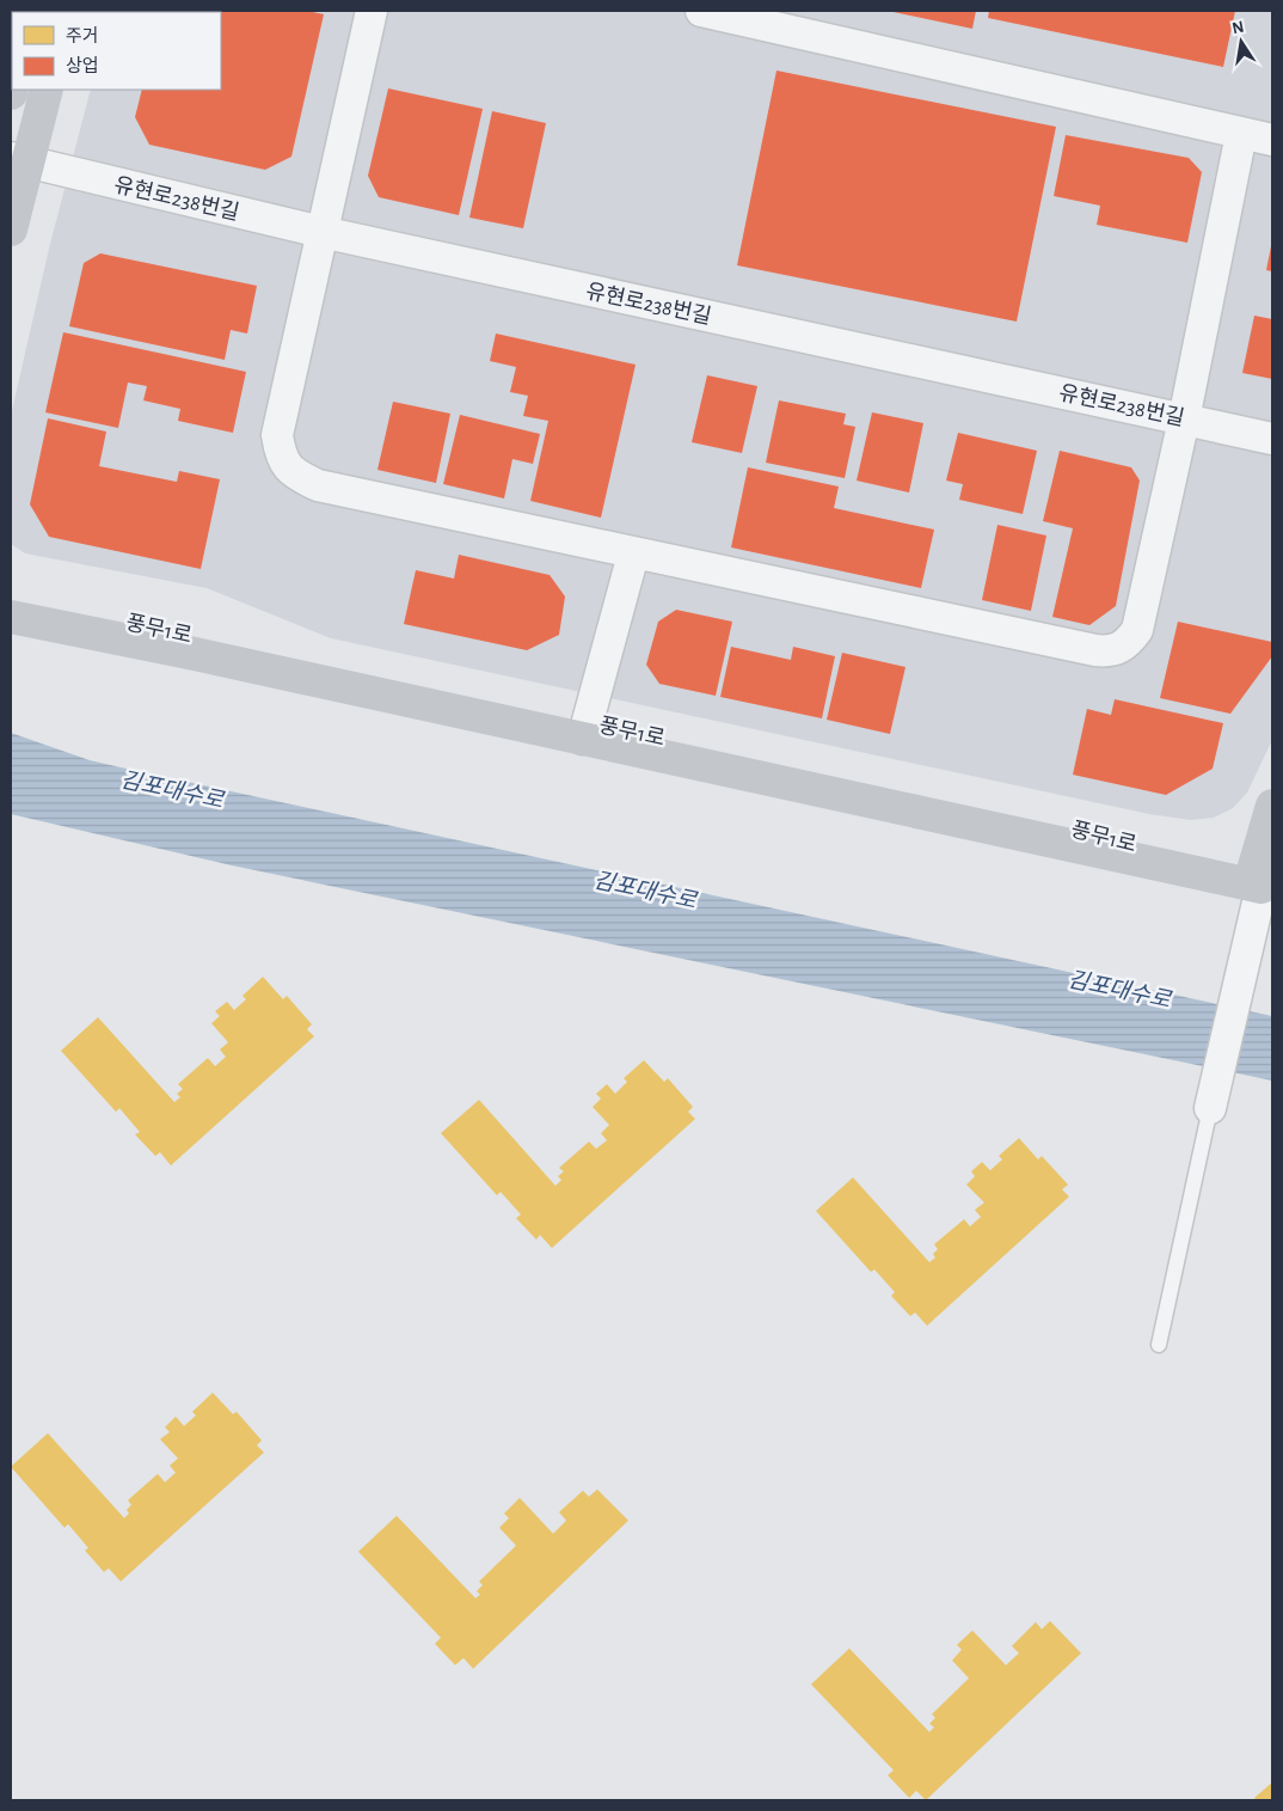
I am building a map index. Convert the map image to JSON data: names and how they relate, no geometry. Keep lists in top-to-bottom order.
{
  "streets": {
    "street": ["유현로238번길", "풍무1로"]
  },
  "water": ["김포대수로"],
  "legend": ["주거", "상업"],
  "north": "top"
}
